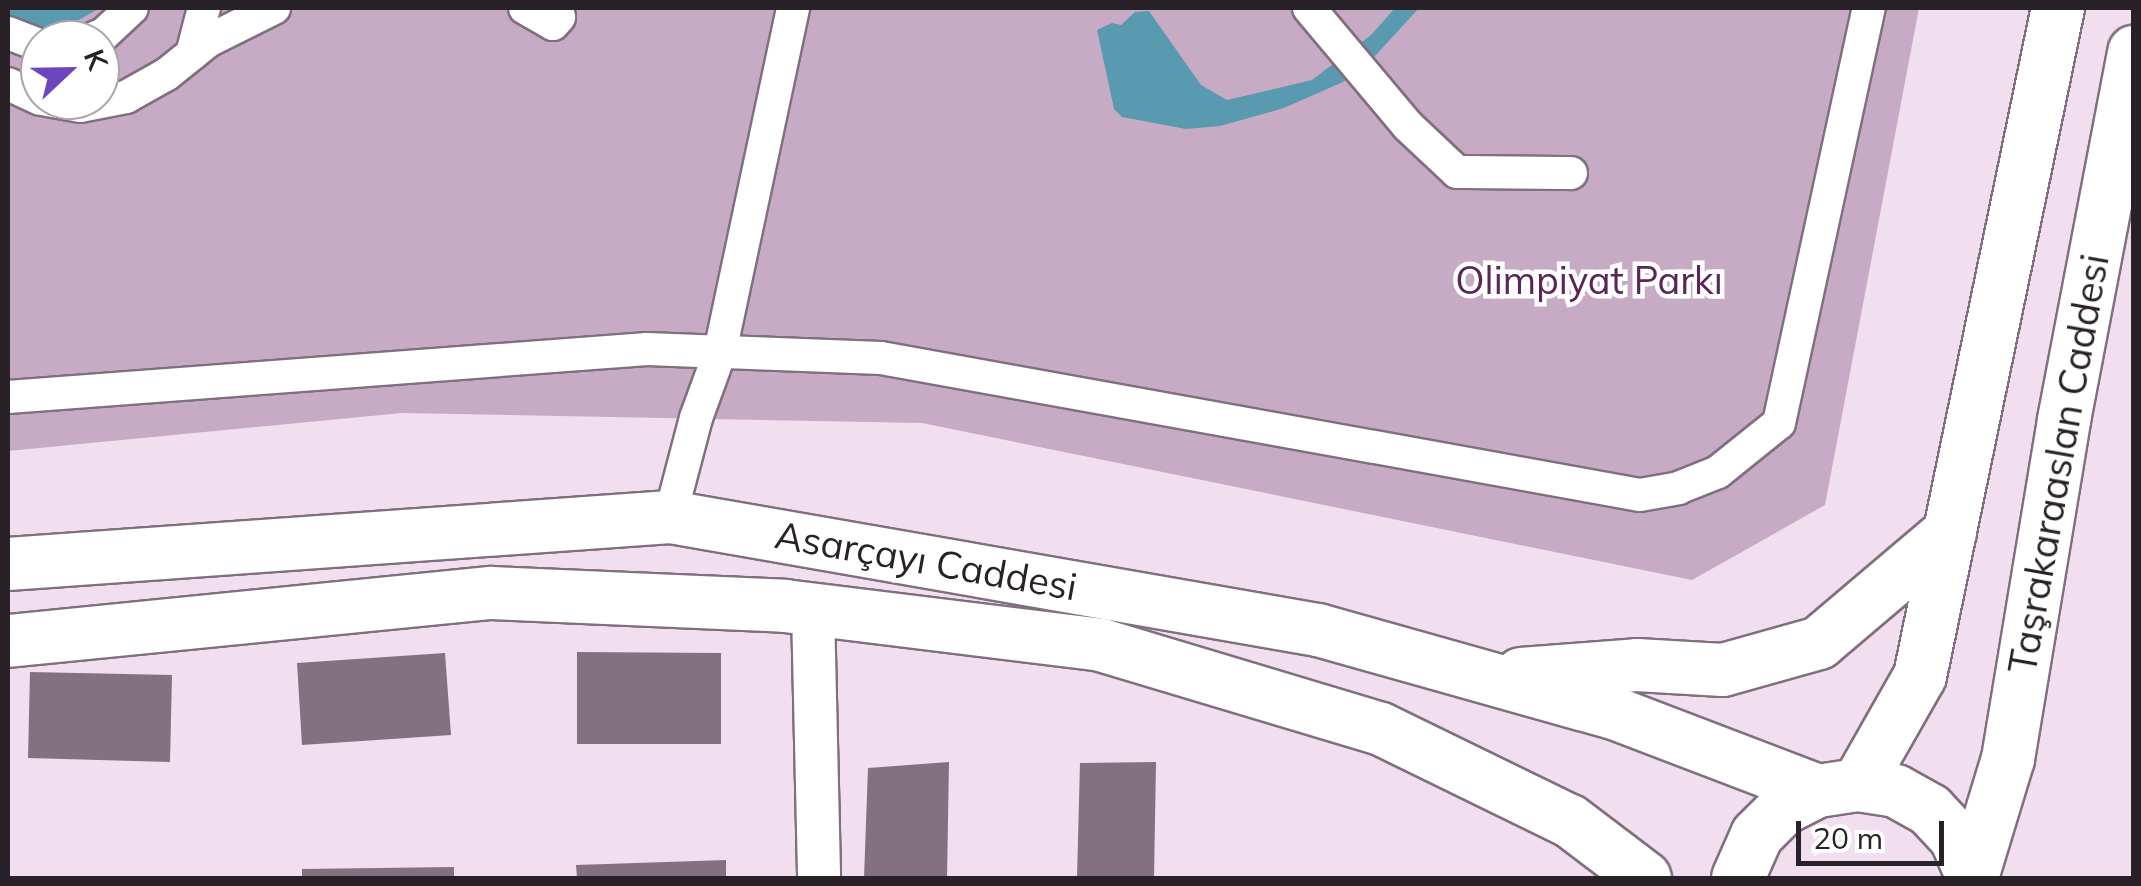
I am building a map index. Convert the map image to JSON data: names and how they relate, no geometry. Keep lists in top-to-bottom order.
{
  "streets": {
    "street": ["Taşrakaraaslan Caddesi", "Asarçayı Caddesi"]
  },
  "crossings": [
    ["Taşrakaraaslan Caddesi", "Asarçayı Caddesi"]
  ],
  "parks": ["Olimpiyat Parkı"],
  "scale_bar": "20 m",
  "north": "right"
}
